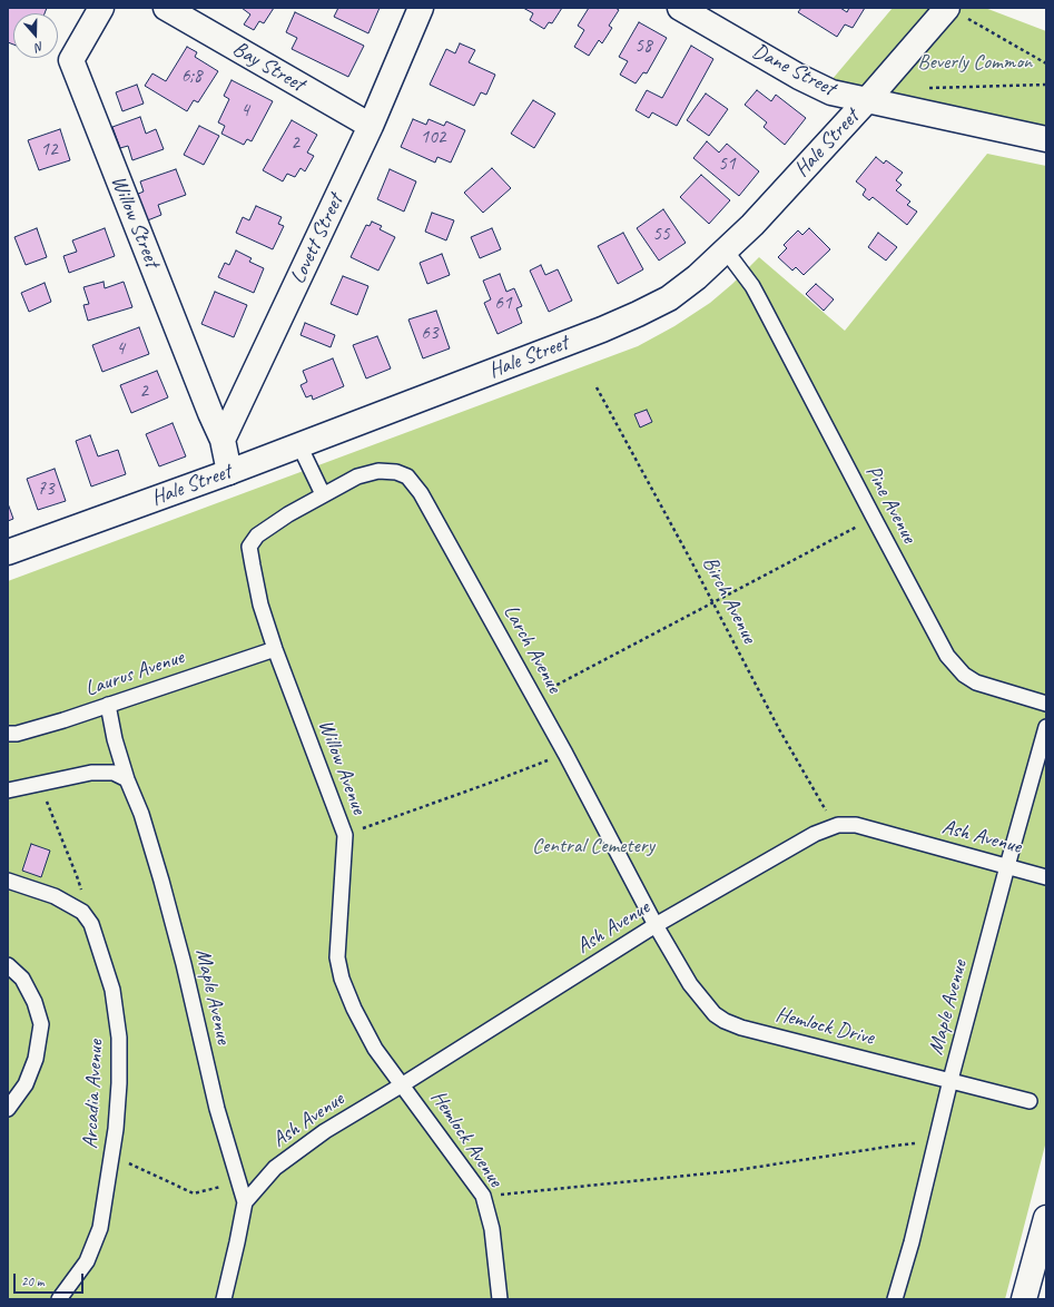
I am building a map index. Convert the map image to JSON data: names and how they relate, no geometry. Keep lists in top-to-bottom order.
{
  "streets": {
    "street": [
      "Bay Street",
      "Dane Street",
      "Hale Street",
      "Willow Street",
      "Lovett Street"
    ],
    "lane": [
      "Pine Avenue",
      "Larch Avenue",
      "Laurus Avenue",
      "Willow Avenue",
      "Ash Avenue",
      "Maple Avenue",
      "Hemlock Drive",
      "Arcadia Avenue",
      "Hemlock Avenue"
    ],
    "path": ["Birch Avenue"]
  },
  "crossings": [
    ["Bay Street", "Lovett Street"],
    ["Dane Street", "Hale Street"],
    ["Hale Street", "Pine Avenue"],
    ["Willow Street", "Lovett Street"],
    ["Birch Avenue", "Ash Avenue"],
    ["Larch Avenue", "Willow Avenue"],
    ["Larch Avenue", "Ash Avenue"],
    ["Larch Avenue", "Hemlock Drive"],
    ["Laurus Avenue", "Willow Avenue"],
    ["Laurus Avenue", "Maple Avenue"],
    ["Willow Avenue", "Ash Avenue"],
    ["Willow Avenue", "Hemlock Avenue"],
    ["Ash Avenue", "Maple Avenue"],
    ["Ash Avenue", "Hemlock Drive"],
    ["Ash Avenue", "Hemlock Avenue"],
    ["Maple Avenue", "Hemlock Drive"]
  ],
  "parks": ["Beverly Common", "Central Cemetery"],
  "house_numbers": [
    "58",
    "6;8",
    "4",
    "102",
    "2",
    "12",
    "51",
    "55",
    "61",
    "63",
    "4",
    "2",
    "73"
  ],
  "scale_bar": "20 m",
  "north": "bottom"
}
